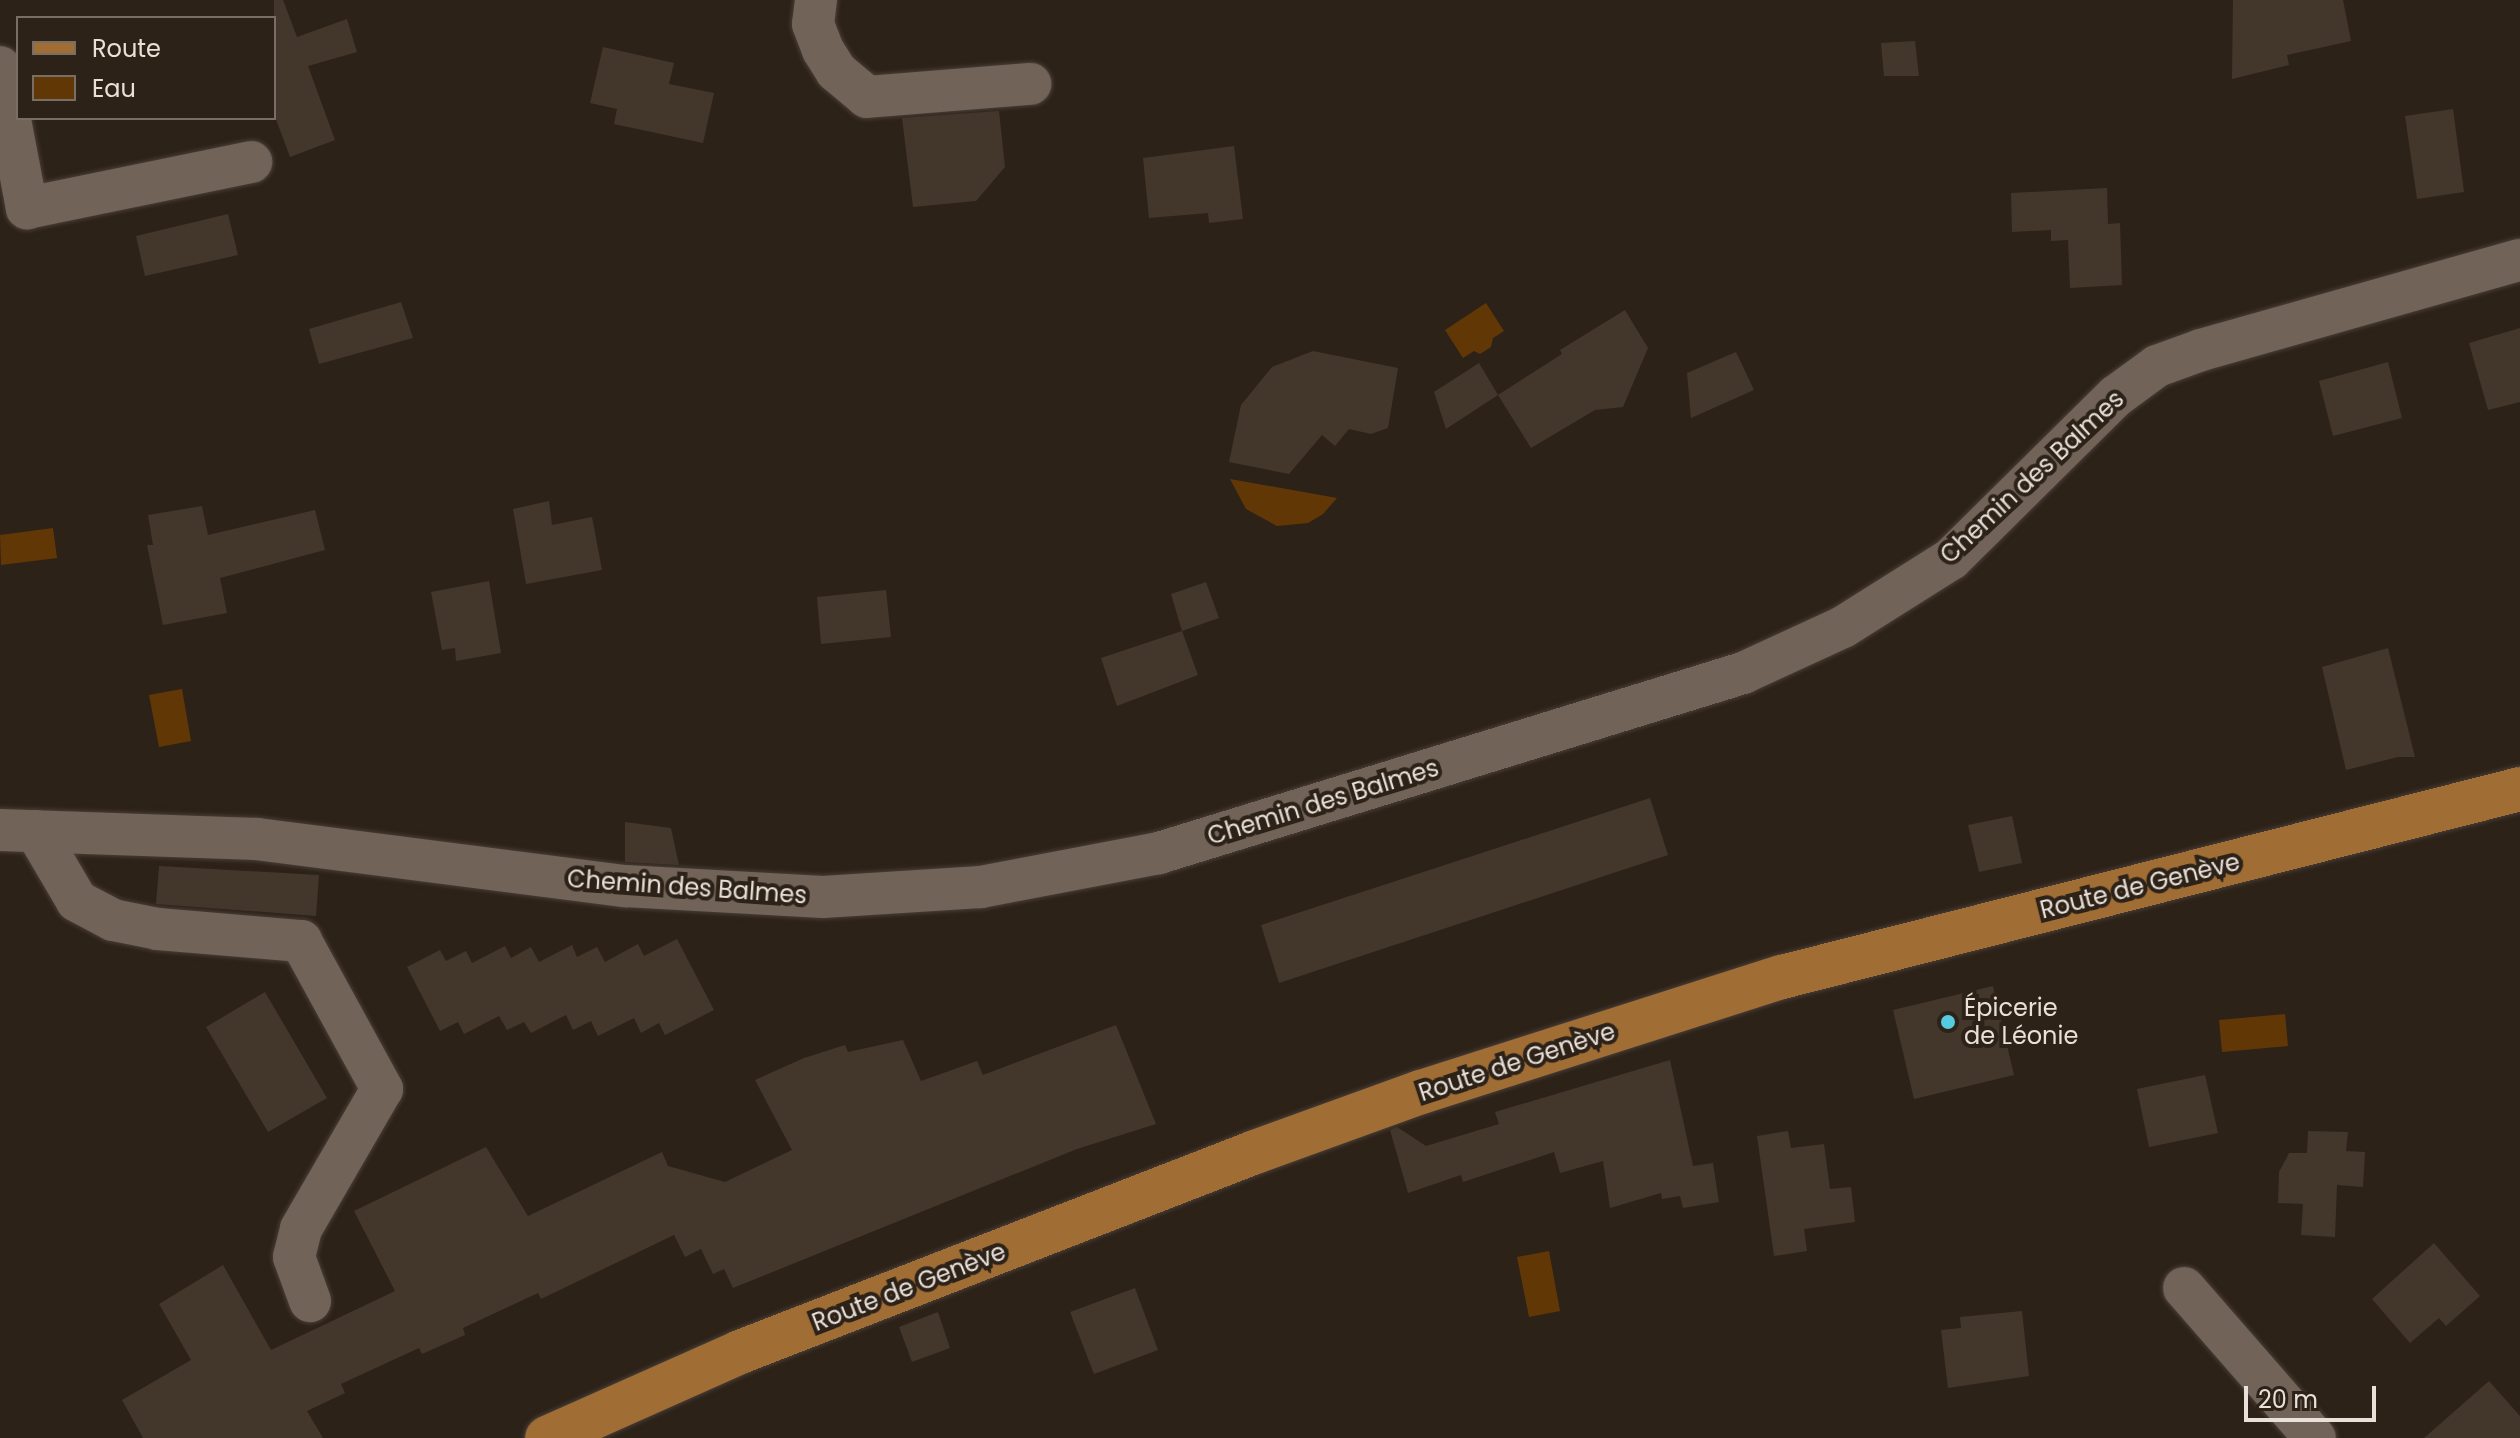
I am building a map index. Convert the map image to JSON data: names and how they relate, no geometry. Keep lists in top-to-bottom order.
{
  "streets": {
    "main road": ["Route de Genève"],
    "street": ["Chemin des Balmes"]
  },
  "places": ["Épicerie de Léonie"],
  "legend": ["Route", "Eau"],
  "scale_bar": "20 m"
}
